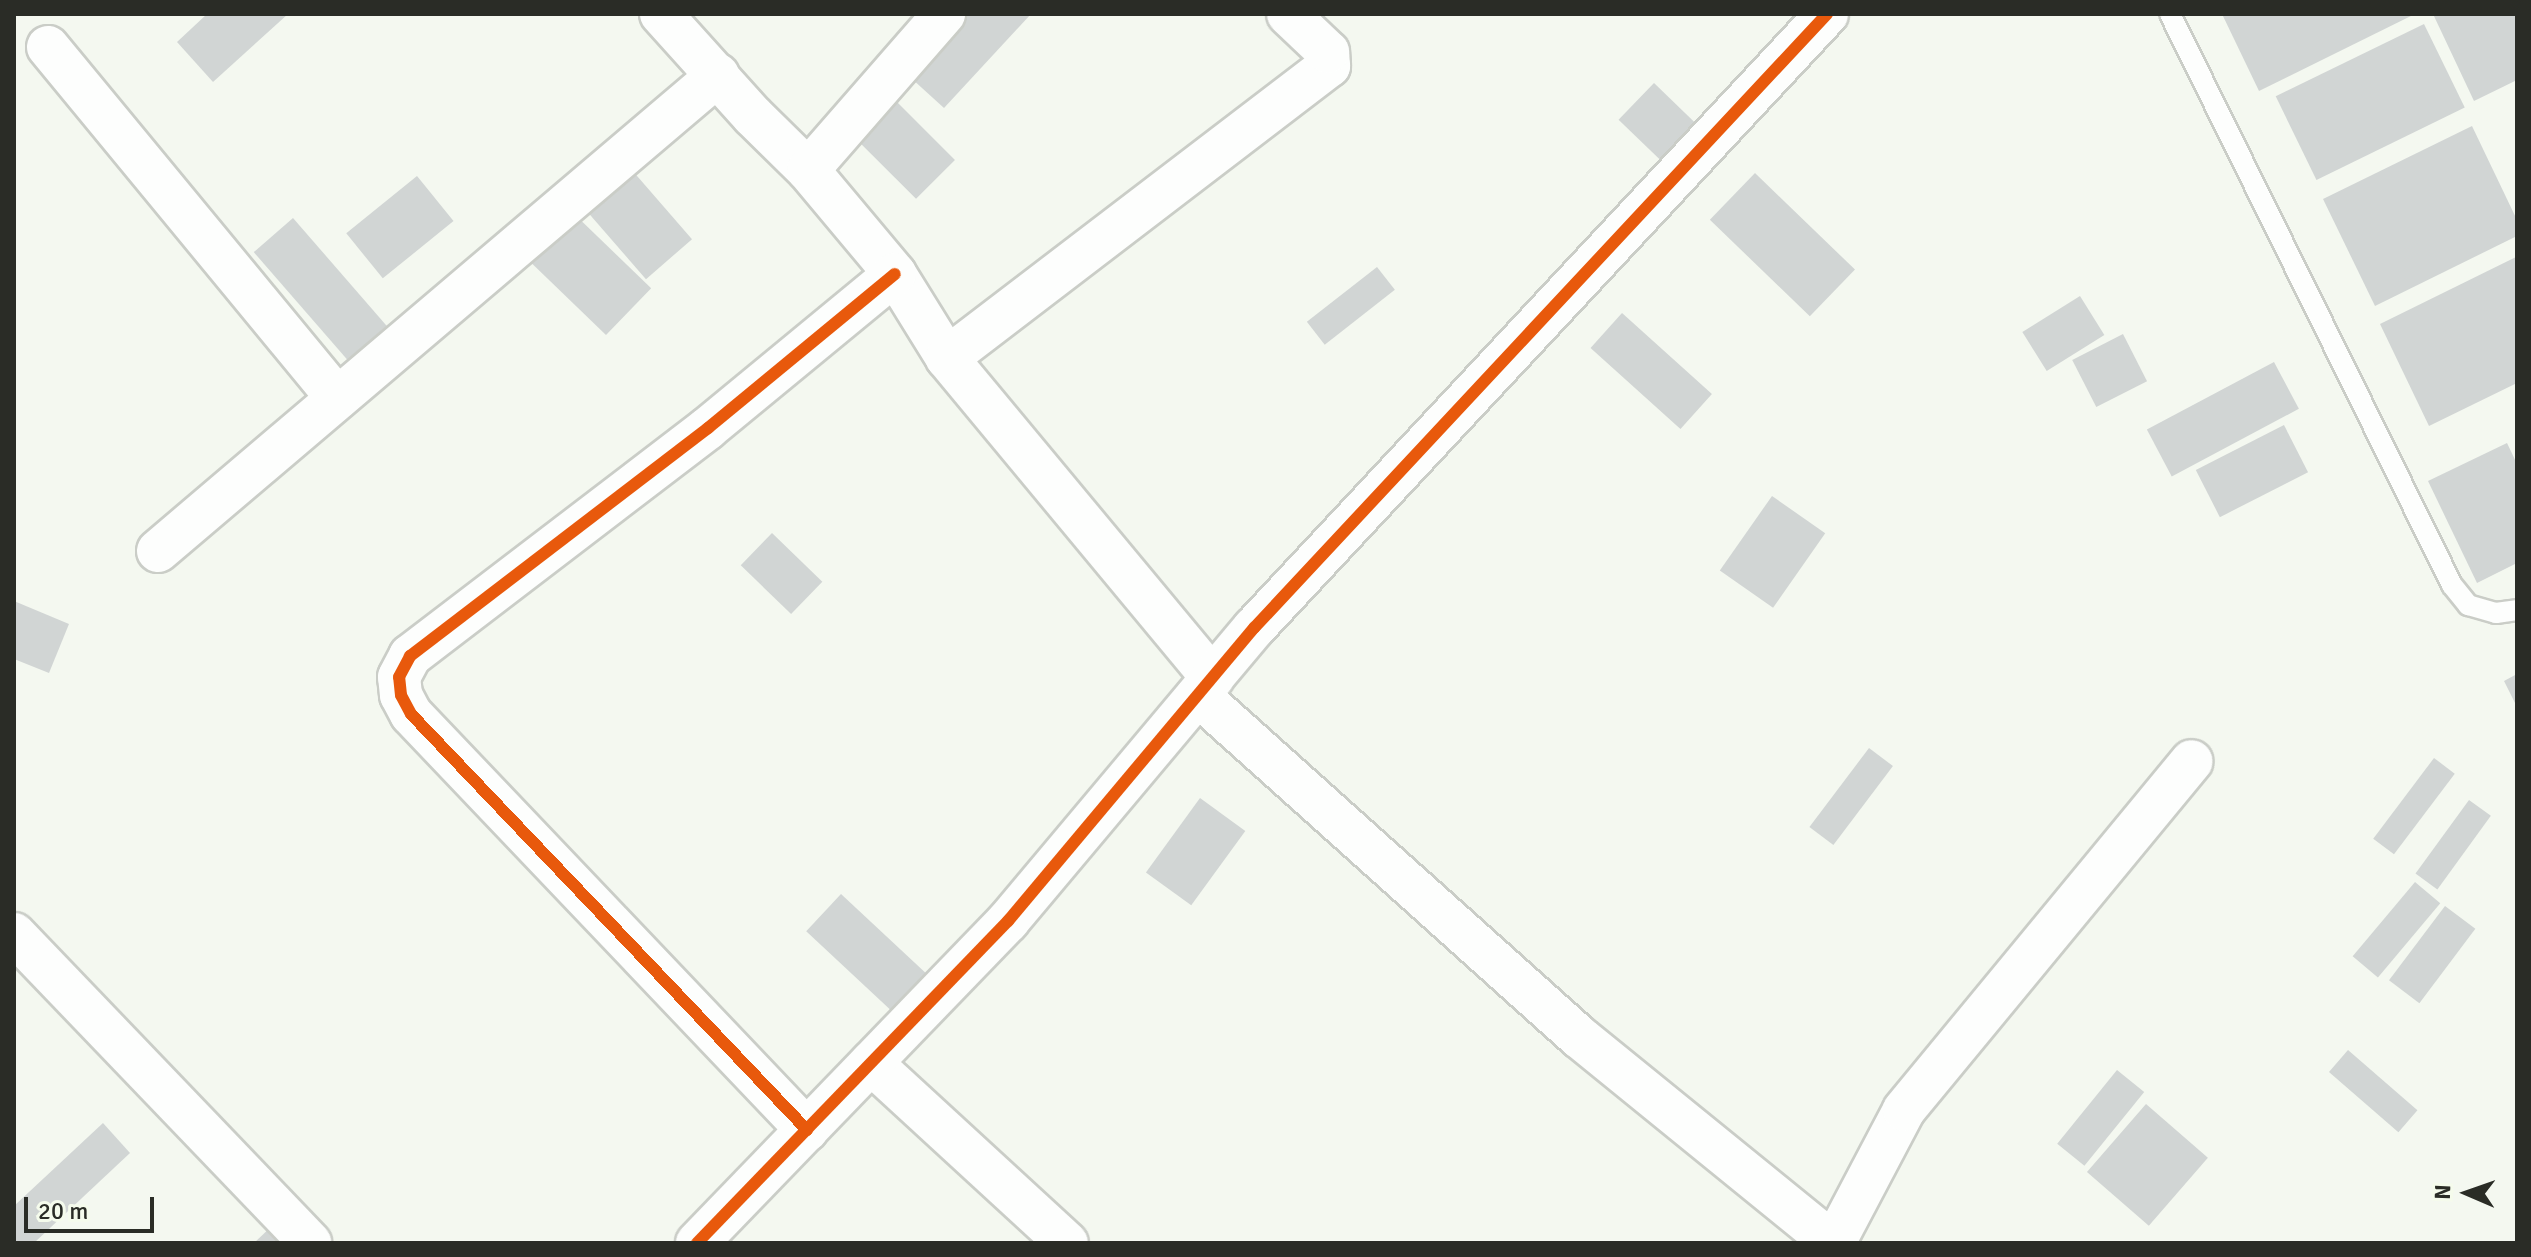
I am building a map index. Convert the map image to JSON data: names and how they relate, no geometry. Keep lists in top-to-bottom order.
{
  "scale_bar": "20 m",
  "north": "left"
}
